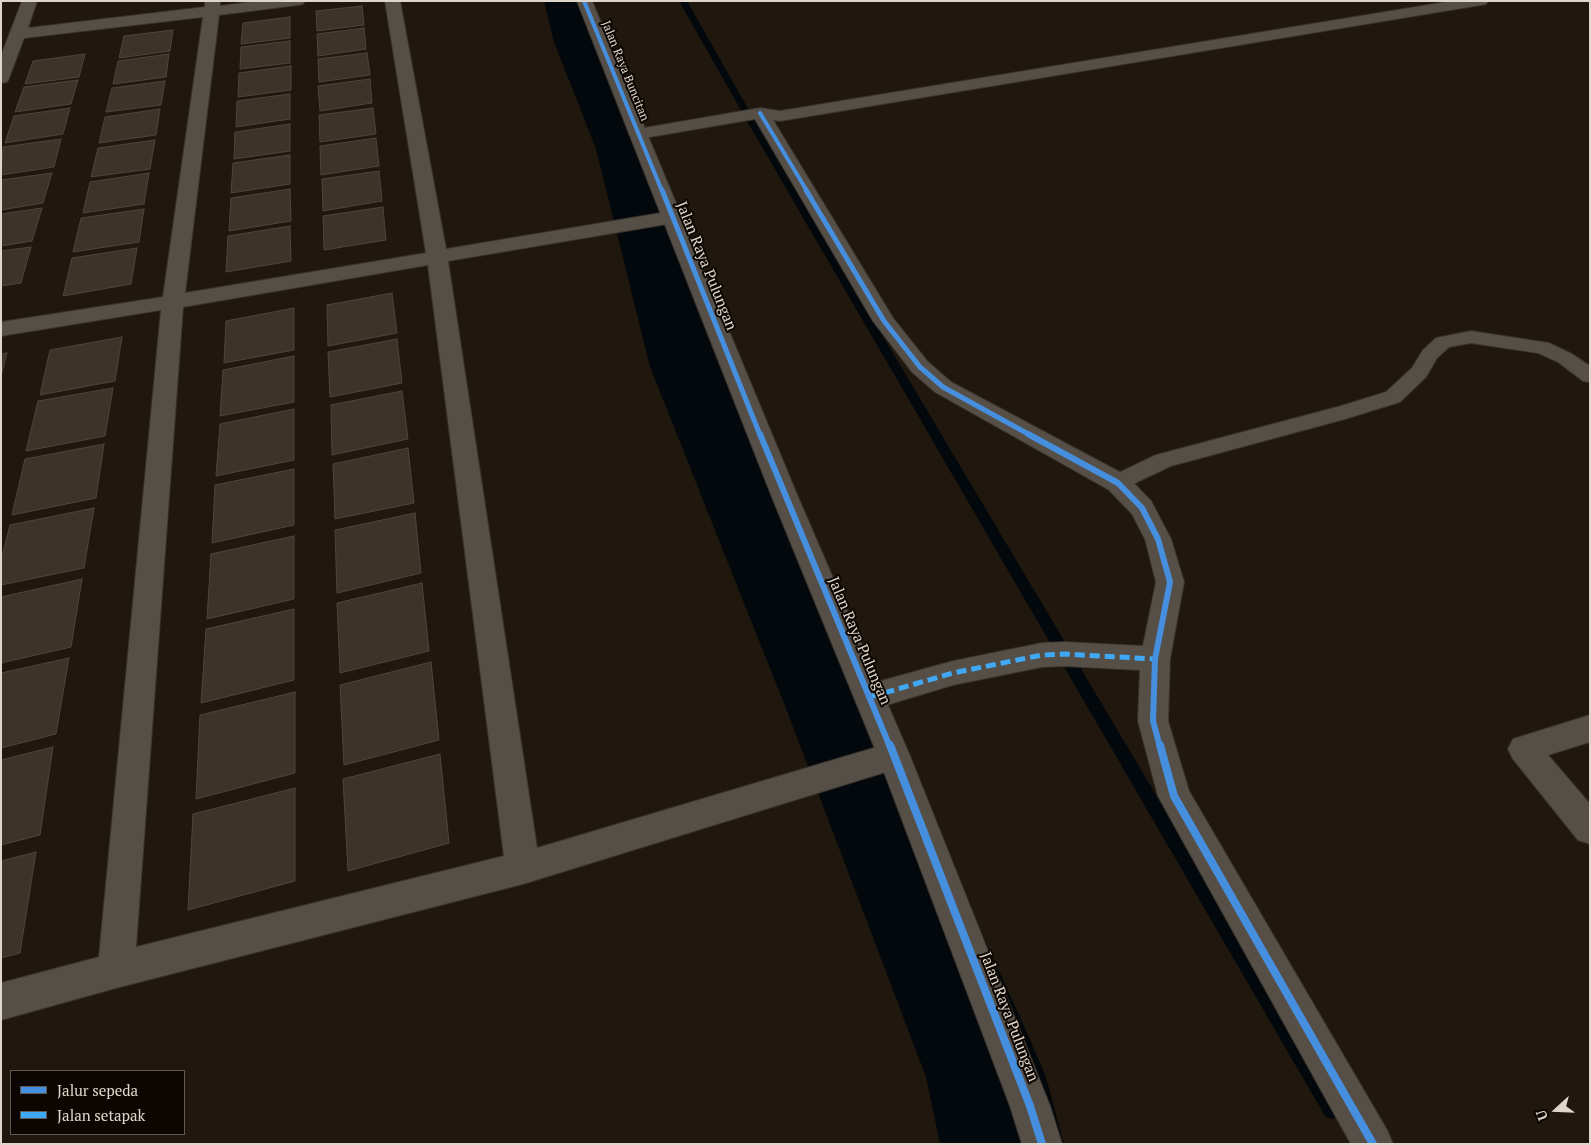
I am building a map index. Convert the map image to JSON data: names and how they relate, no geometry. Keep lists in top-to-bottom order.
{
  "streets": {
    "street": ["Jalan Raya Buncitan", "Jalan Raya Pulungan"]
  },
  "crossings": [
    ["Jalan Raya Buncitan", "Jalan Raya Pulungan"]
  ],
  "legend": ["Jalur sepeda", "Jalan setapak"],
  "north": "left"
}
